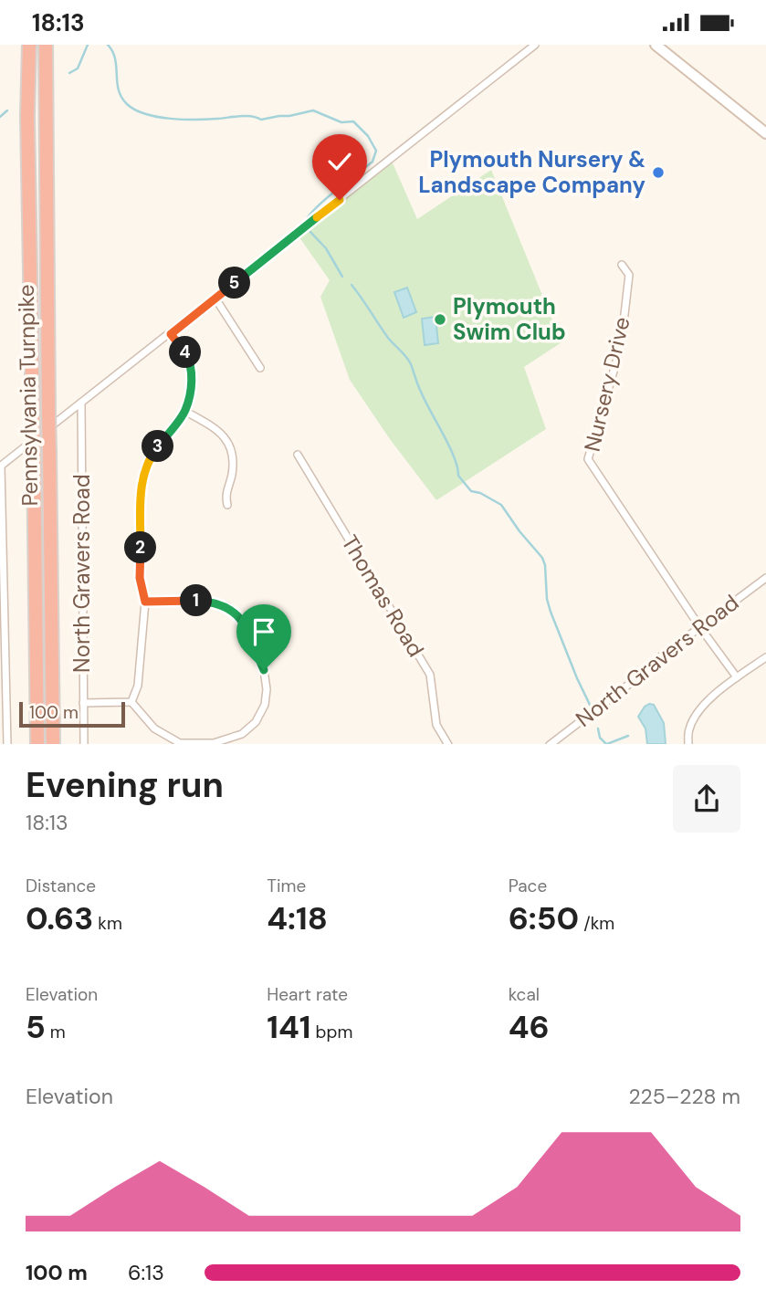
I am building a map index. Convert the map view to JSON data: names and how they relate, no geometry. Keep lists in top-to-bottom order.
{
  "streets": {
    "highway": ["Pennsylvania Turnpike"],
    "street": ["Nursery Drive", "North Gravers Road", "Thomas Road"]
  },
  "crossings": [
    ["Nursery Drive", "North Gravers Road"]
  ],
  "places": ["Plymouth Nursery & Landscape Company", "Plymouth Swim Club"],
  "scale_bar": "100 m",
  "page": {
    "status": "18:13",
    "pins": [
      "5",
      "4",
      "3",
      "2",
      "1"
    ],
    "scale": "100 m",
    "heading": ["Evening run", "18:13"],
    "stats": [
      ["Distance", "0.63 km"],
      ["Time", "4:18"],
      ["Pace", "6:50 /km"],
      ["Elevation", "5 m"],
      ["Heart rate", "141 bpm"],
      ["kcal", "46"]
    ],
    "chart": ["Elevation", "225–228 m"],
    "list": [
      {
        "name": "100 m",
        "note": "6:13"
      }
    ]
  }
}
